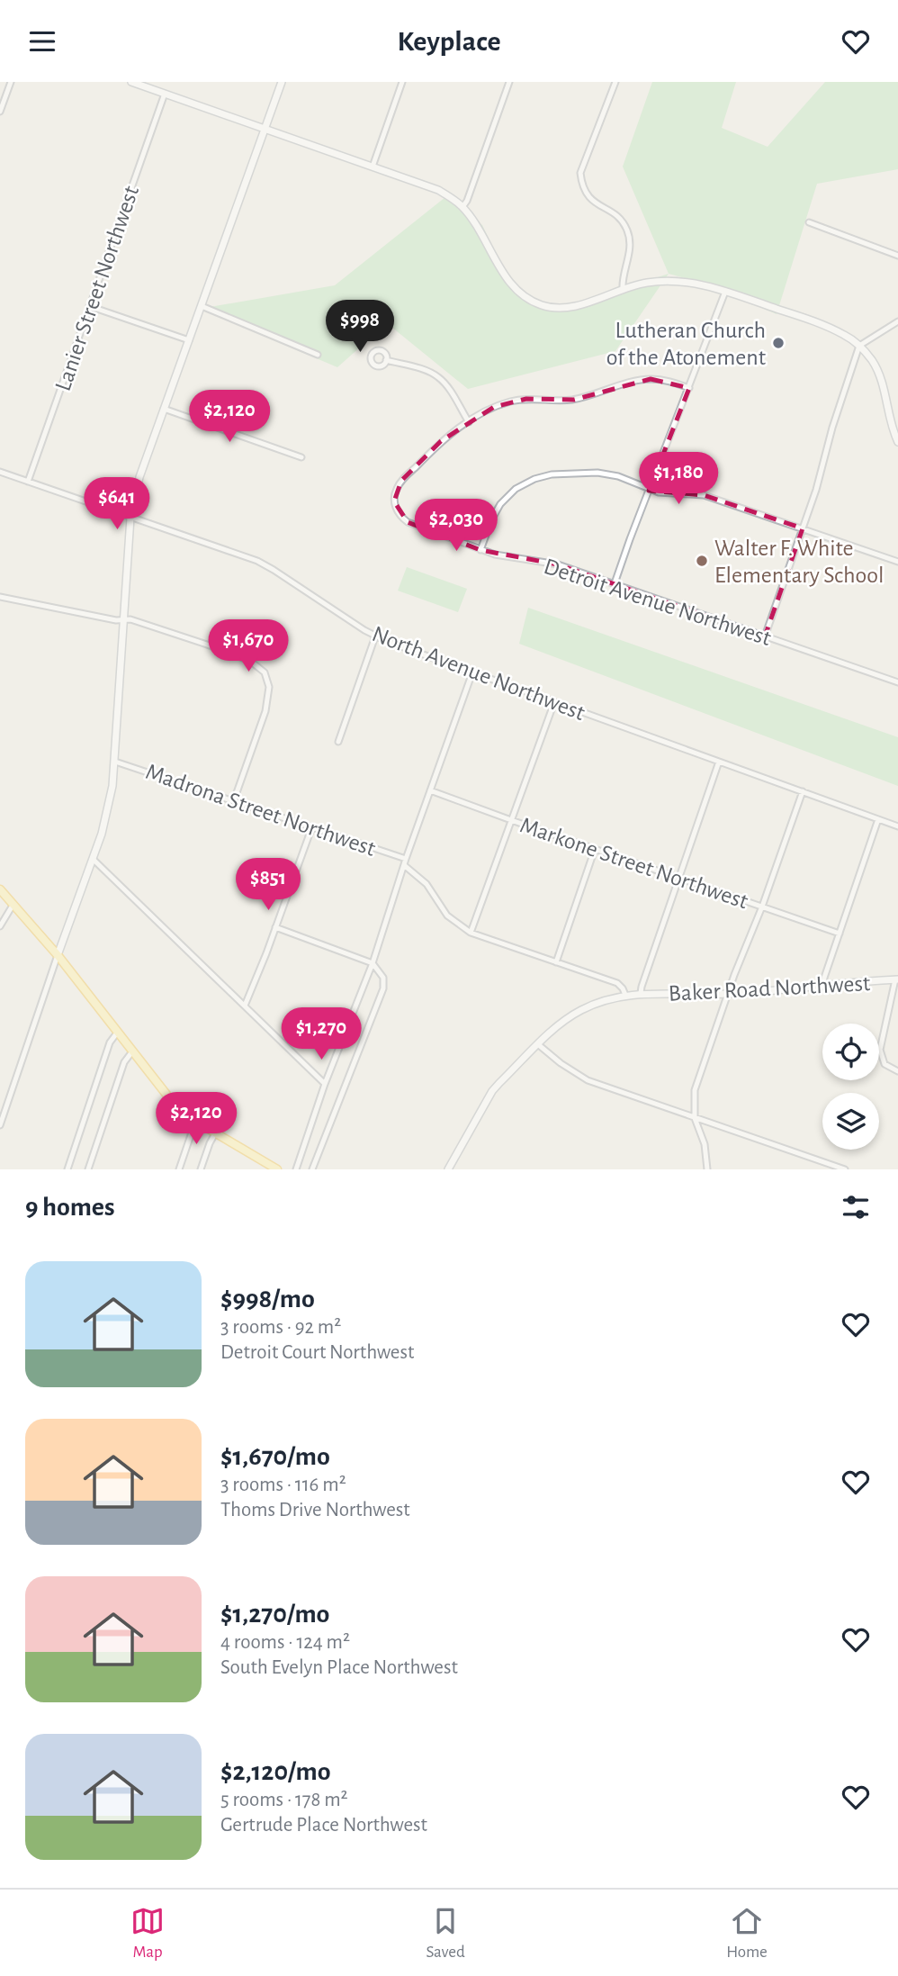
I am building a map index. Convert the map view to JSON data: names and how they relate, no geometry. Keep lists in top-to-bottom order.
{
  "streets": {
    "street": [
      "Lanier Street Northwest",
      "Detroit Avenue Northwest",
      "North Avenue Northwest",
      "Madrona Street Northwest",
      "Markone Street Northwest",
      "Baker Road Northwest"
    ]
  },
  "crossings": [
    ["Lanier Street Northwest", "North Avenue Northwest"],
    ["Madrona Street Northwest", "Baker Road Northwest"]
  ],
  "places": ["Lutheran Church of the Atonement", "Walter F. White Elementary School"],
  "page": {
    "header": "Keyplace",
    "price": [
      "$998",
      "$2,120",
      "$1,180",
      "$641",
      "$2,030",
      "$1,670",
      "$851",
      "$1,270",
      "$2,120"
    ],
    "heading": "9 homes",
    "list": [
      {
        "name": "$998/mo",
        "note": "3 rooms · 92 m² · Detroit Court Northwest"
      },
      {
        "name": "$1,670/mo",
        "note": "3 rooms · 116 m² · Thoms Drive Northwest"
      },
      {
        "name": "$1,270/mo",
        "note": "4 rooms · 124 m² · South Evelyn Place Northwest"
      },
      {
        "name": "$2,120/mo",
        "note": "5 rooms · 178 m² · Gertrude Place Northwest"
      }
    ],
    "tabs": ["Map", "Saved", "Home"]
  }
}
